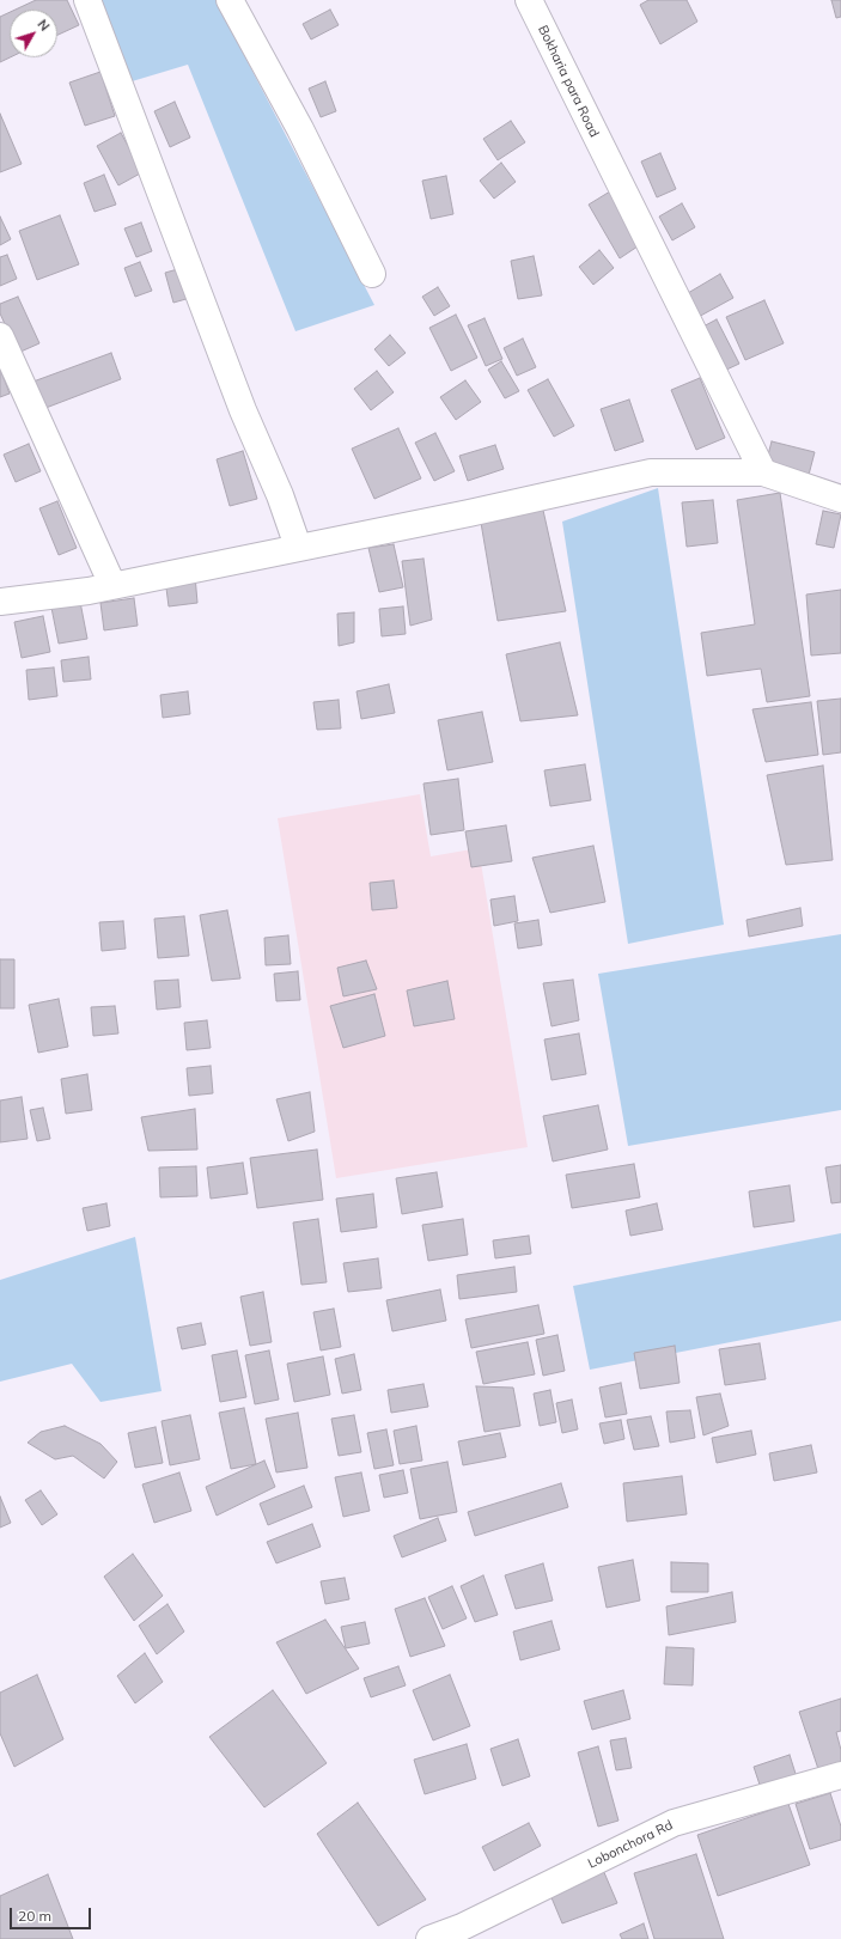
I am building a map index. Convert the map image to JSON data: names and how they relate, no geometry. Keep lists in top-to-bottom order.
{
  "streets": {
    "street": ["Bokharia para Road", "Lobonchora Rd"]
  },
  "scale_bar": "20 m",
  "north": "top right"
}
